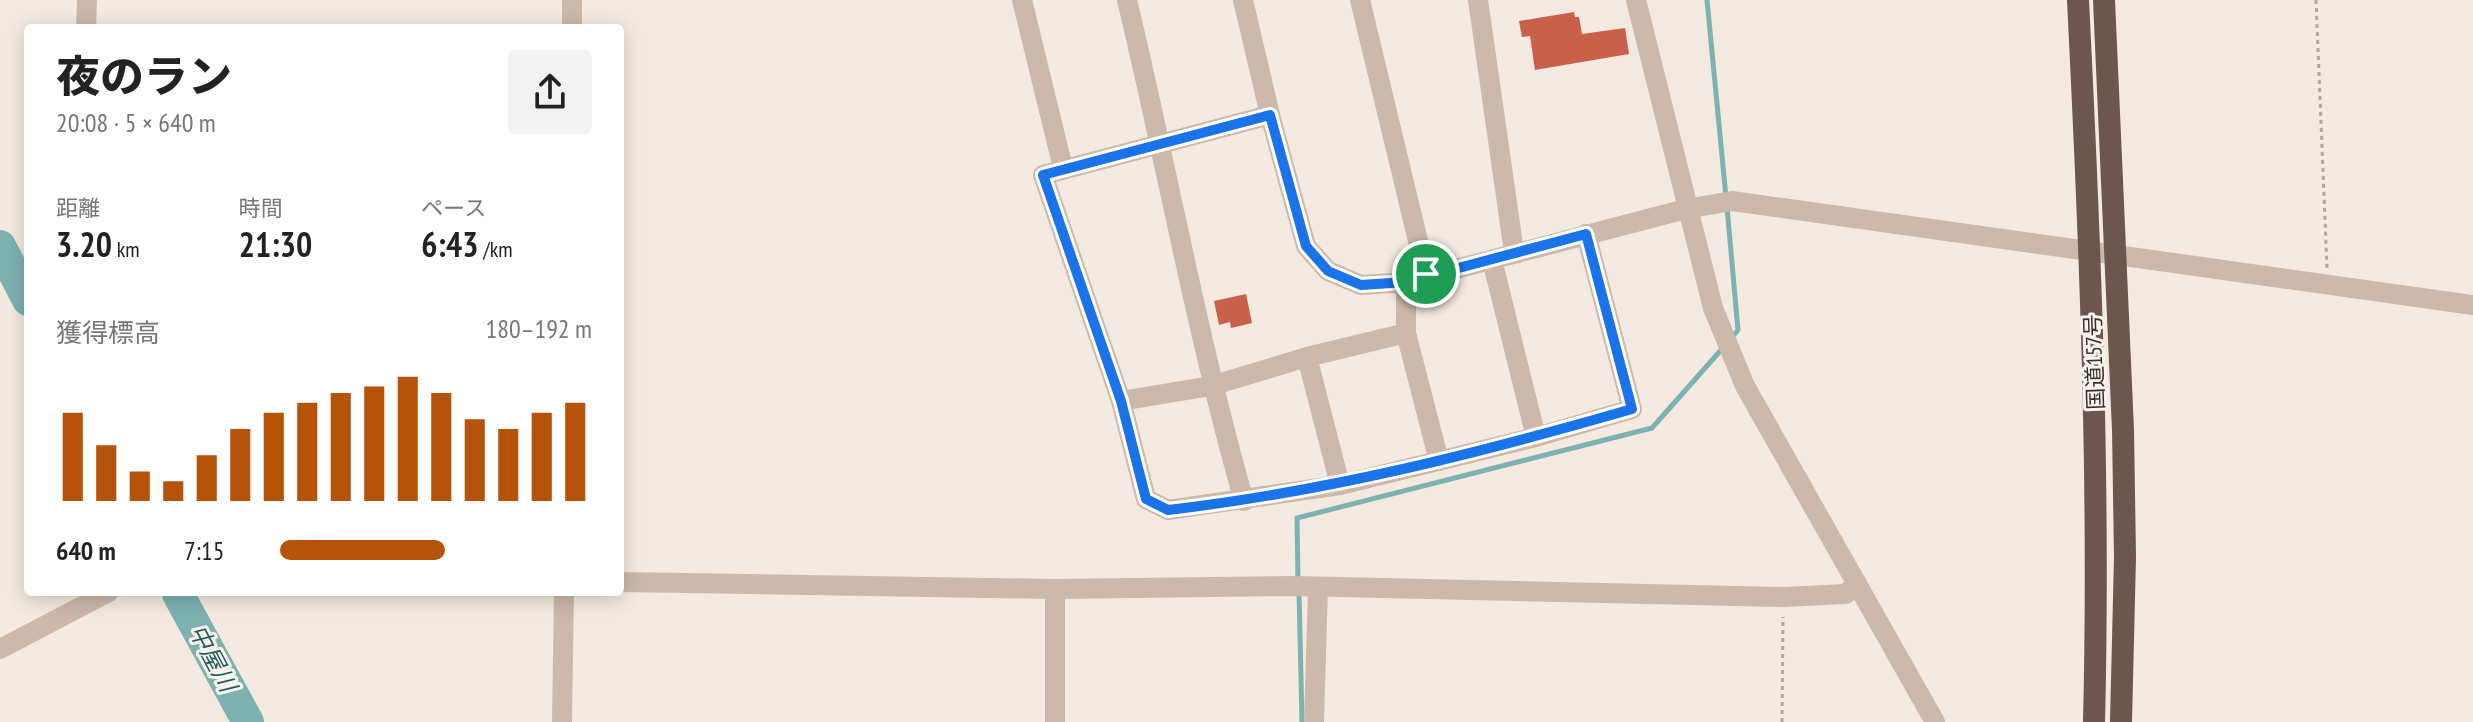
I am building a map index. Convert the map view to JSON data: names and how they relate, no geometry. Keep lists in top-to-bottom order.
{
  "streets": {
    "highway": ["国道157号"]
  },
  "water": ["中屋川"],
  "page": {
    "heading": ["夜のラン", "20:08 · 5 × 640 m"],
    "stats": [
      ["距離", "3.20 km"],
      ["時間", "21:30"],
      ["ペース", "6:43 /km"]
    ],
    "chart": ["獲得標高", "180–192 m"],
    "list": [
      {
        "name": "640 m",
        "note": "7:15"
      }
    ]
  }
}
